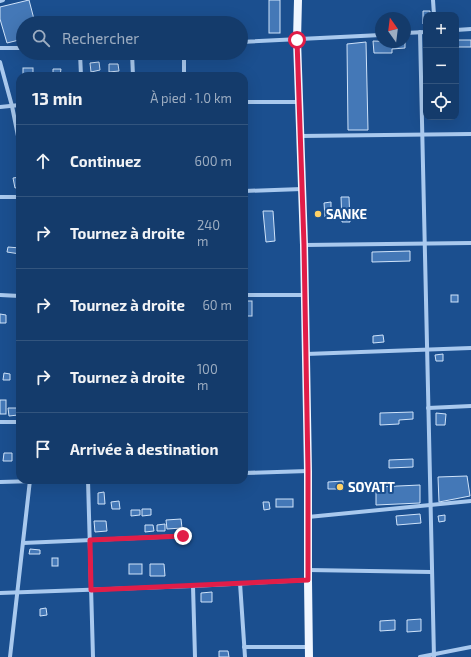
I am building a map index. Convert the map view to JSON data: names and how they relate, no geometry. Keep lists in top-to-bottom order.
{
  "places": ["SANKE", "SOYATT"],
  "north": "top",
  "page": {
    "map_buttons": ["+", "−"],
    "search": "Rechercher",
    "heading": ["13 min", "À pied · 1.0 km"],
    "list": [
      ["Continuez", "600 m"],
      ["Tournez à droite", "240 m"],
      ["Tournez à droite", "60 m"],
      ["Tournez à droite", "100 m"],
      "Arrivée à destination"
    ]
  }
}
